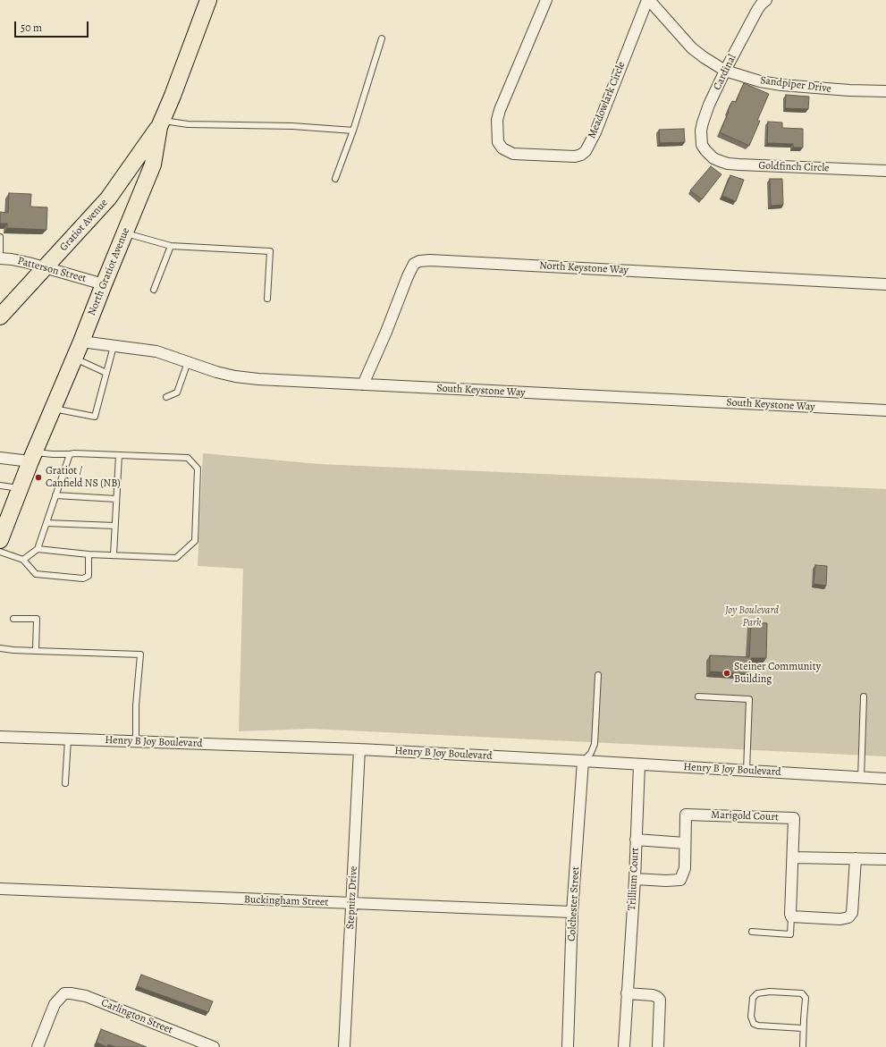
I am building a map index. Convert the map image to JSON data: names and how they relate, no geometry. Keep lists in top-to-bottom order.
{
  "streets": {
    "main road": ["Gratiot Avenue", "North Gratiot Avenue"],
    "street": [
      "Cardinal",
      "Sandpiper Drive",
      "Meadowlark Circle",
      "Goldfinch Circle",
      "North Keystone Way",
      "Patterson Street",
      "South Keystone Way",
      "Henry B Joy Boulevard",
      "Marigold Court",
      "Trillium Court",
      "Stepnitz Drive",
      "Buckingham Street",
      "Colchester Street",
      "Carlington Street"
    ]
  },
  "crossings": [
    ["Cardinal", "Sandpiper Drive"],
    ["Cardinal", "Goldfinch Circle"],
    ["Sandpiper Drive", "Meadowlark Circle"],
    ["Gratiot Avenue", "Patterson Street"],
    ["Gratiot Avenue", "North Gratiot Avenue"],
    ["North Keystone Way", "South Keystone Way"],
    ["Patterson Street", "North Gratiot Avenue"],
    ["North Gratiot Avenue", "South Keystone Way"],
    ["Henry B Joy Boulevard", "Trillium Court"],
    ["Henry B Joy Boulevard", "Stepnitz Drive"],
    ["Henry B Joy Boulevard", "Colchester Street"],
    ["Marigold Court", "Trillium Court"],
    ["Stepnitz Drive", "Buckingham Street"],
    ["Buckingham Street", "Colchester Street"]
  ],
  "parks": ["Joy Boulevard Park"],
  "places": ["Gratiot / Canfield NS (NB)", "Steiner Community Building"],
  "scale_bar": "50 m"
}
